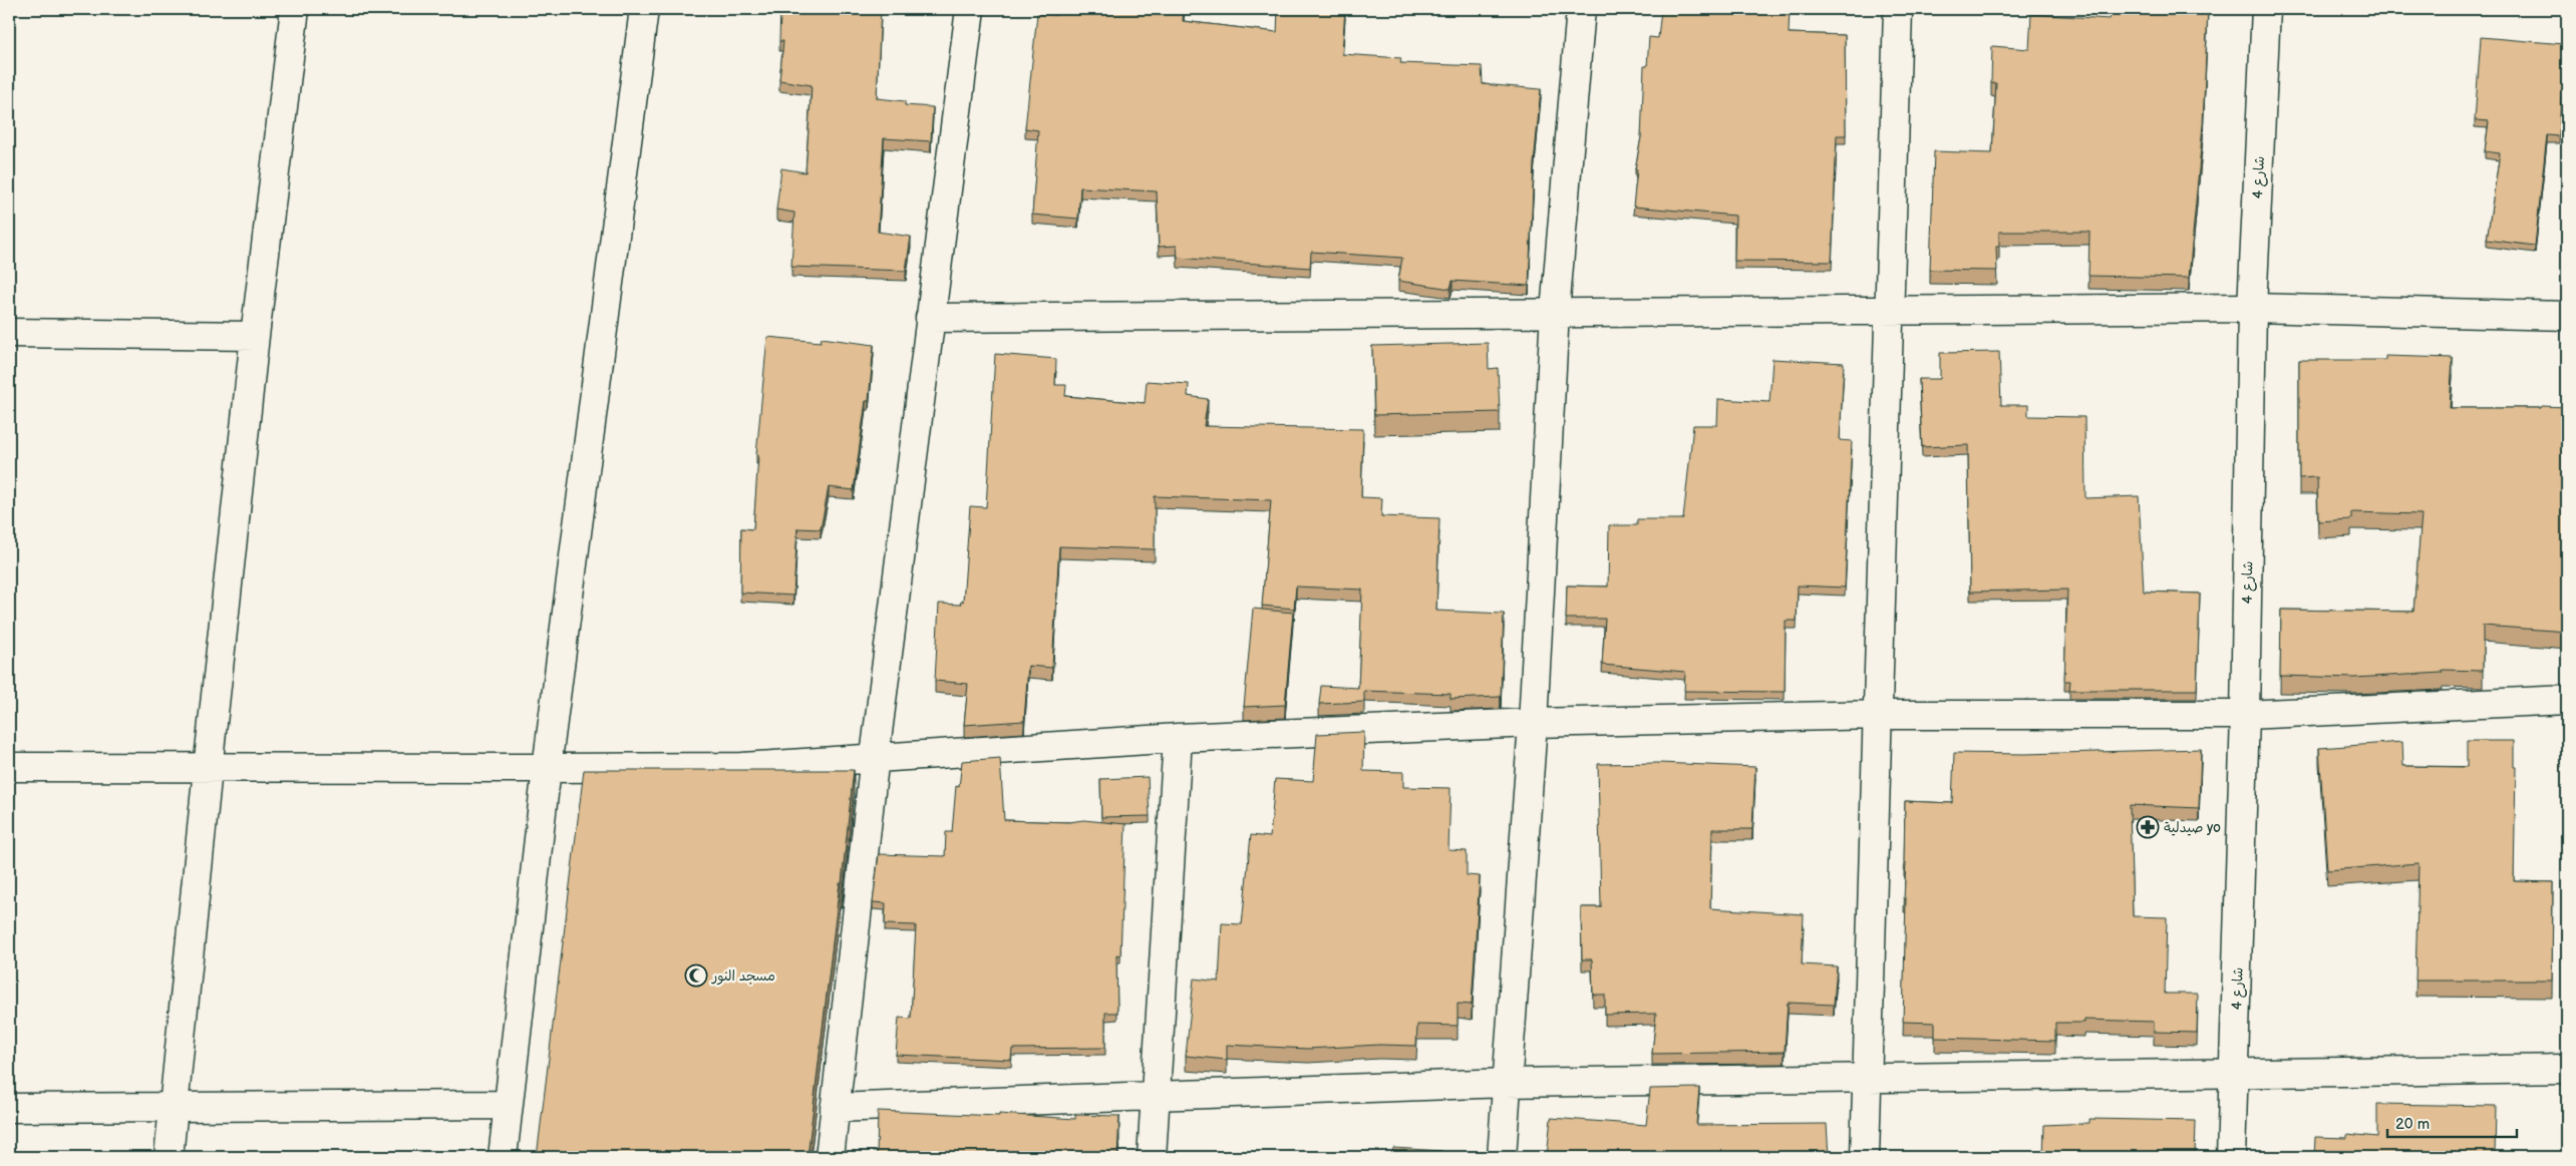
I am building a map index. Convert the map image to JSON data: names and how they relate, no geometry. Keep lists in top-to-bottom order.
{
  "streets": {
    "street": ["شارع 4"]
  },
  "places": {
    "pharmacy": ["صيدلية yo"],
    "mosque": ["مسجد النور"]
  },
  "scale_bar": "20 m"
}
